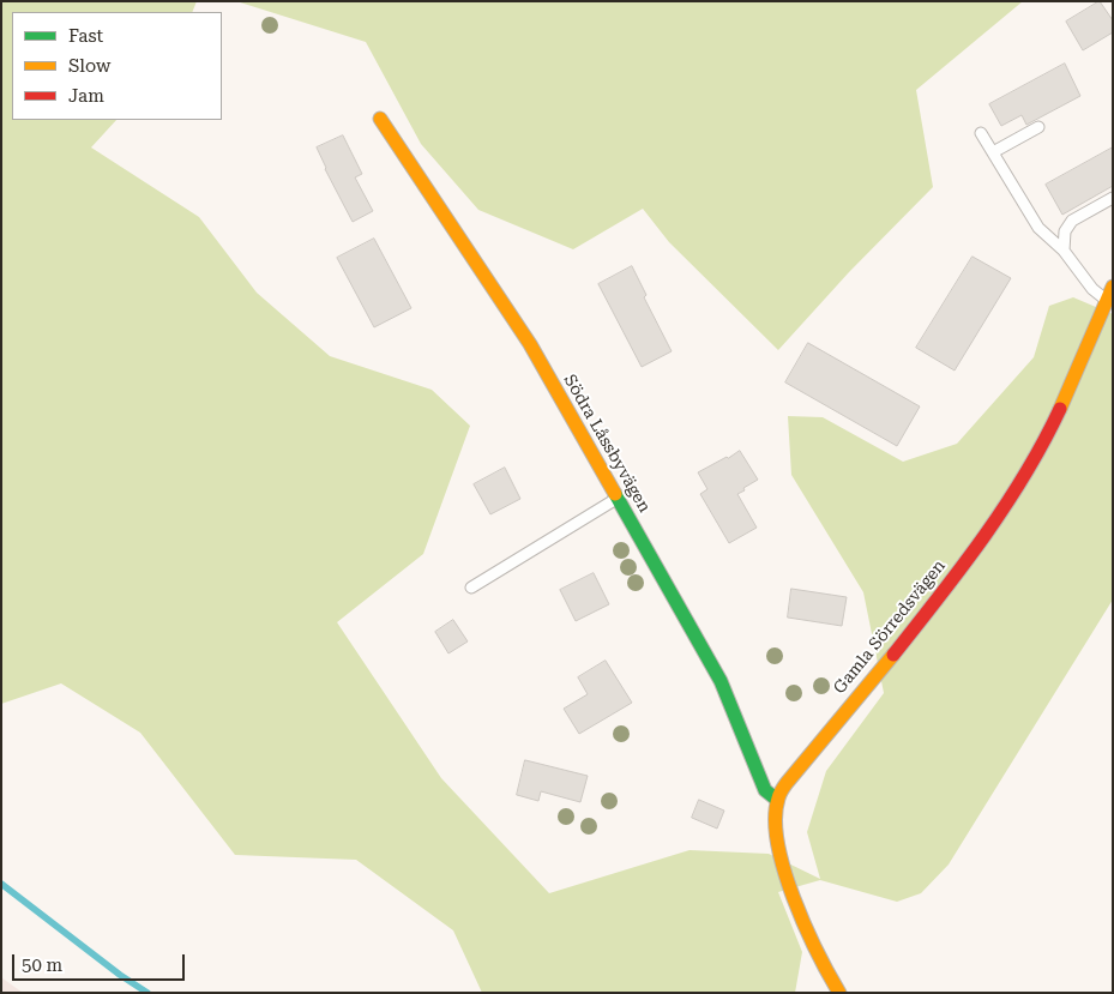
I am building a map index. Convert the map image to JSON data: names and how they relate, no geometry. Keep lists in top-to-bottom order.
{
  "streets": {
    "street": ["Södra Låssbyvägen", "Gamla Sörredsvägen"]
  },
  "crossings": [
    ["Södra Låssbyvägen", "Gamla Sörredsvägen"]
  ],
  "legend": ["Fast", "Slow", "Jam"],
  "scale_bar": "50 m"
}
